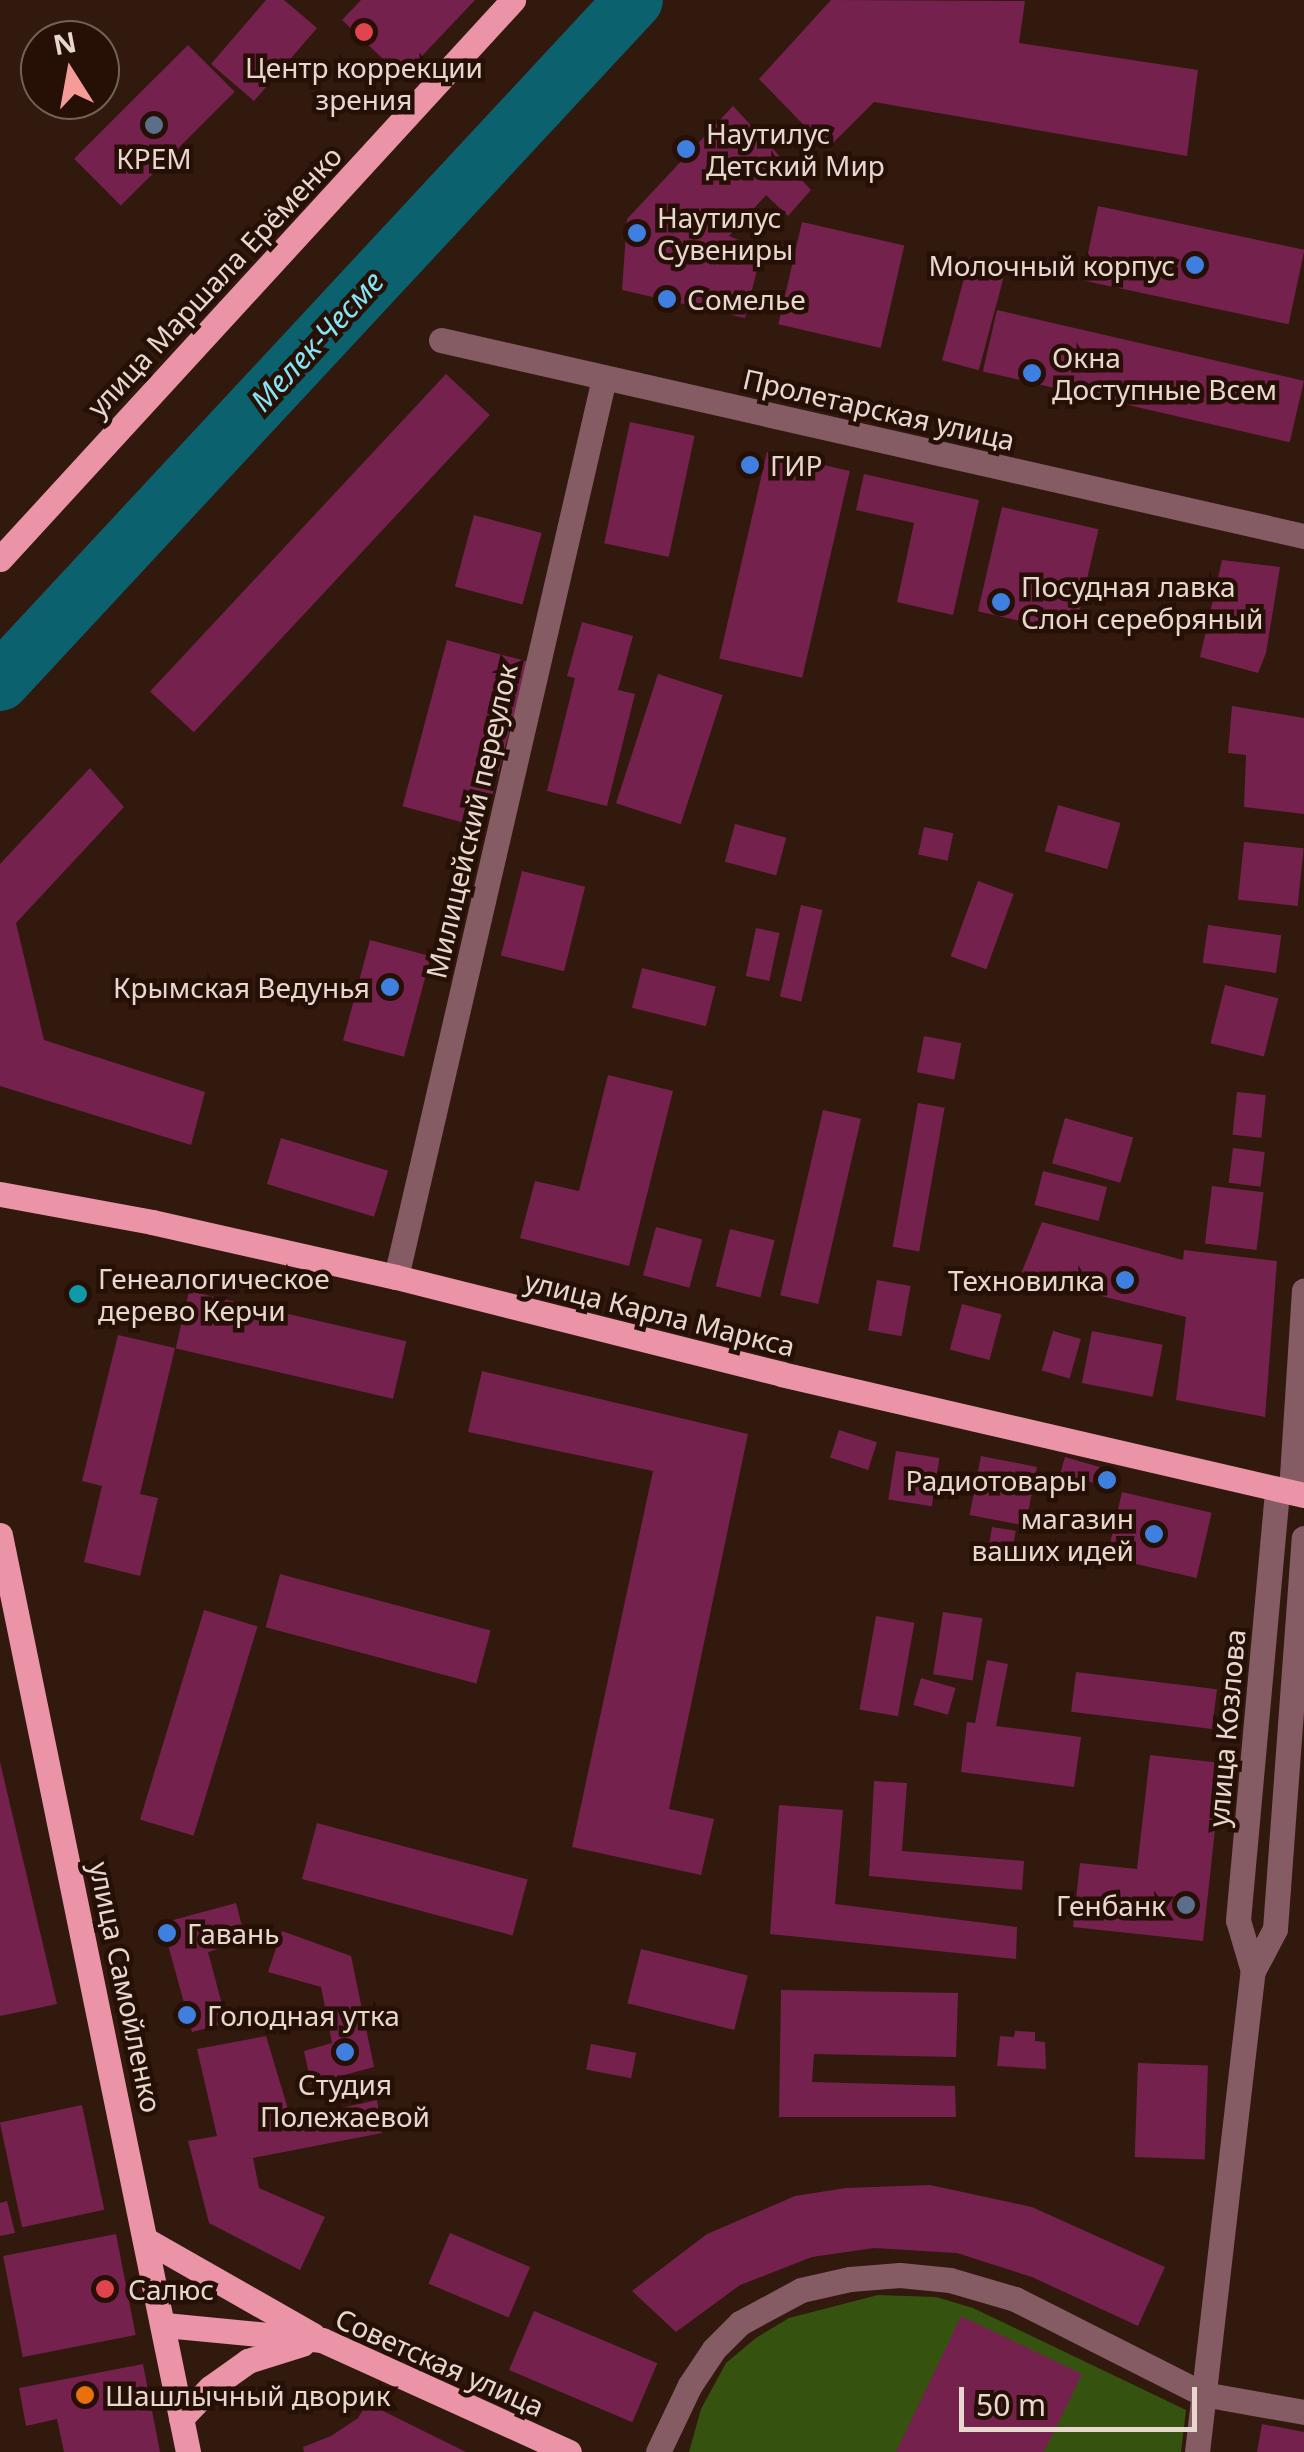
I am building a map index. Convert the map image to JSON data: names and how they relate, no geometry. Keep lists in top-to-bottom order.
{
  "streets": {
    "main road": [
      "улица Маршала Ерёменко",
      "улица Карла Маркса",
      "улица Самойленко",
      "Советская улица"
    ],
    "street": ["Пролетарская улица", "Милицейский переулок", "улица Козлова"]
  },
  "crossings": [
    ["Пролетарская улица", "Милицейский переулок"],
    ["Милицейский переулок", "улица Карла Маркса"],
    ["улица Карла Маркса", "улица Козлова"],
    ["улица Самойленко", "Советская улица"]
  ],
  "water": ["Мелек-Чесме"],
  "places": [
    "Центр коррекции зрения",
    "КРЕМ",
    "Наутилус Детский Мир",
    "Наутилус Сувениры",
    "Молочный корпус",
    "Сомелье",
    "Окна Доступные Всем",
    "ГИР",
    "Посудная лавка Слон серебряный",
    "Крымская Ведунья",
    "Техновилка",
    "Генеалогическое дерево Керчи",
    "Радиотовары",
    "магазин ваших идей",
    "Генбанк",
    "Гавань",
    "Голодная утка",
    "Студия Полежаевой",
    "Салюс",
    "Шашлычный дворик"
  ],
  "scale_bar": "50 m",
  "north": "top"
}
